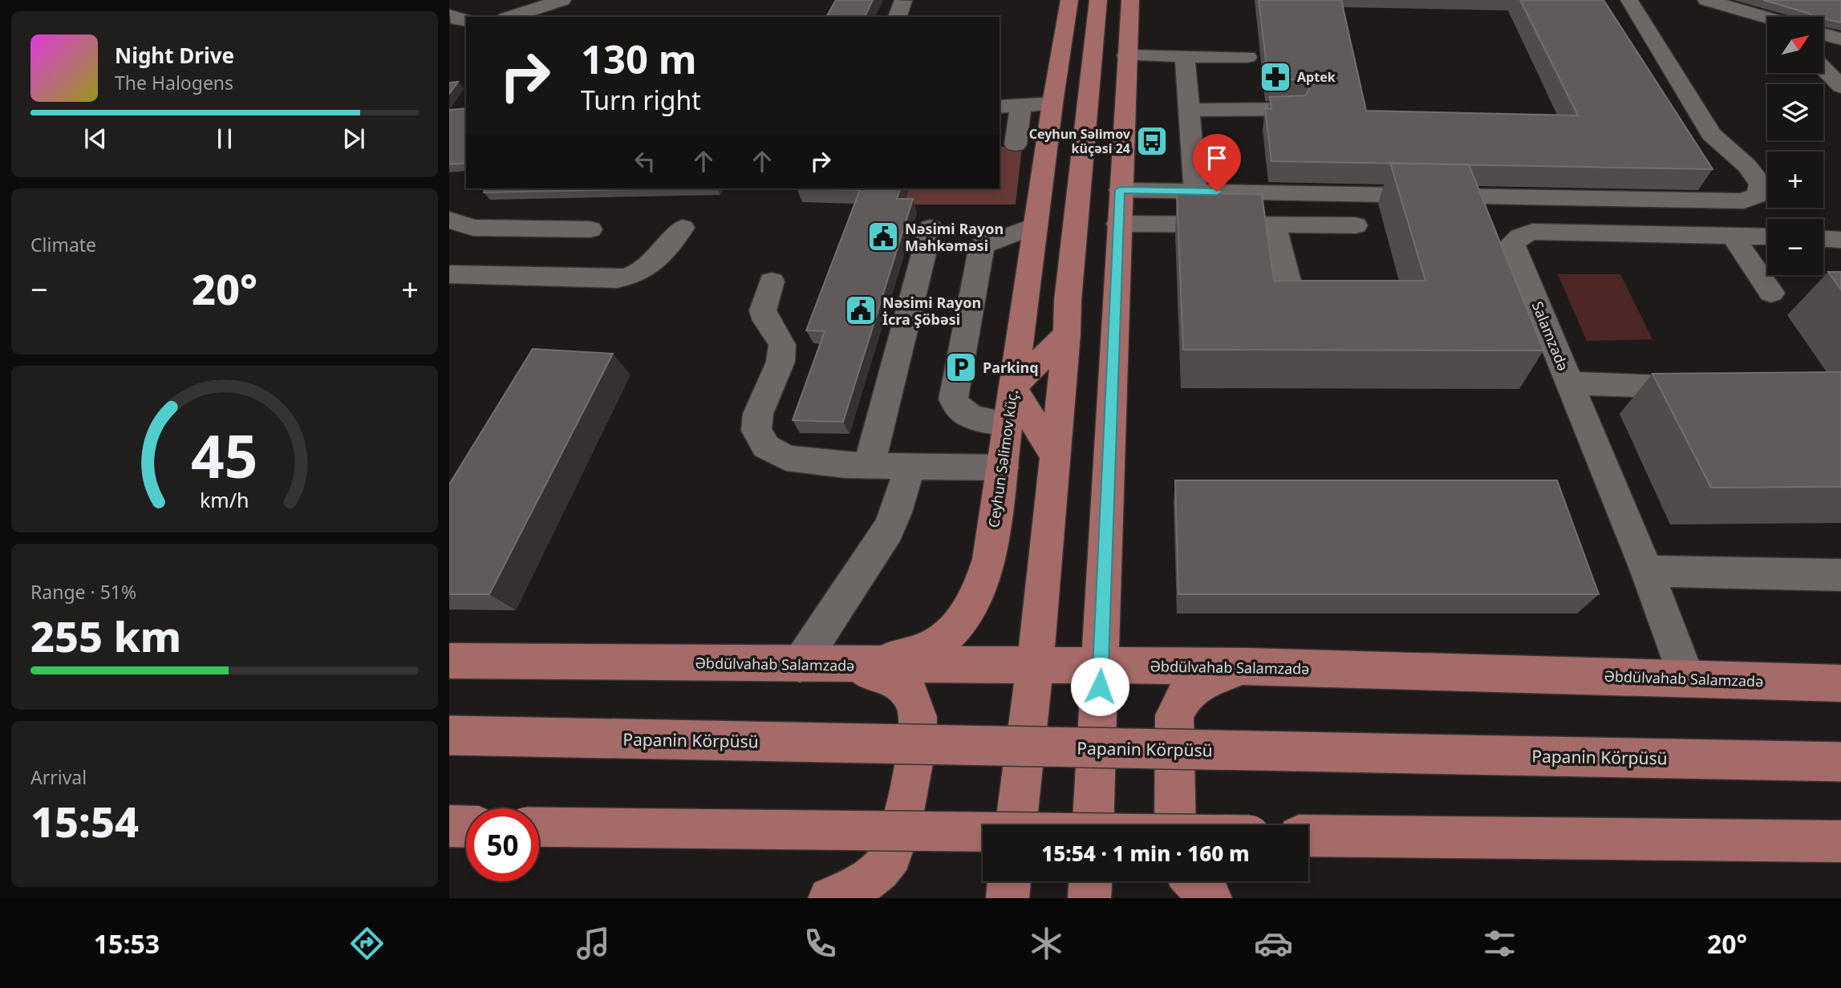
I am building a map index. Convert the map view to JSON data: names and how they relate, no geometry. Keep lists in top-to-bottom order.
{
  "streets": {
    "main road": ["Ceyhun Səlimov küç.", "Əbdülvahab Salamzadə", "Papanin Körpüsü"],
    "lane": ["Salamzadə"]
  },
  "crossings": [
    ["Salamzadə", "Əbdülvahab Salamzadə"],
    ["Ceyhun Səlimov küç.", "Əbdülvahab Salamzadə"]
  ],
  "places": {
    "pharmacy": ["Aptek"],
    "bus stop": ["Ceyhun Səlimov küçəsi 24"],
    "public building": ["Nəsimi Rayon Məhkəməsi", "Nəsimi Rayon İcra Şöbəsi"],
    "parking": ["Parkinq"]
  },
  "north": "top right",
  "page": {
    "map_buttons": ["+", "−"],
    "turn": ["130 m", "Turn right"],
    "song": ["Night Drive", "The Halogens"],
    "tile": [
      "Climate",
      ["Range · 51%", "255 km"],
      ["Arrival", "15:54"]
    ],
    "heat": ["−", "20°", "+"],
    "limit": "50",
    "trip": "15:54 · 1 min · 160 m",
    "tabs": ["15:53", "20°"],
    "gauge": ["45", "km/h"]
  }
}
